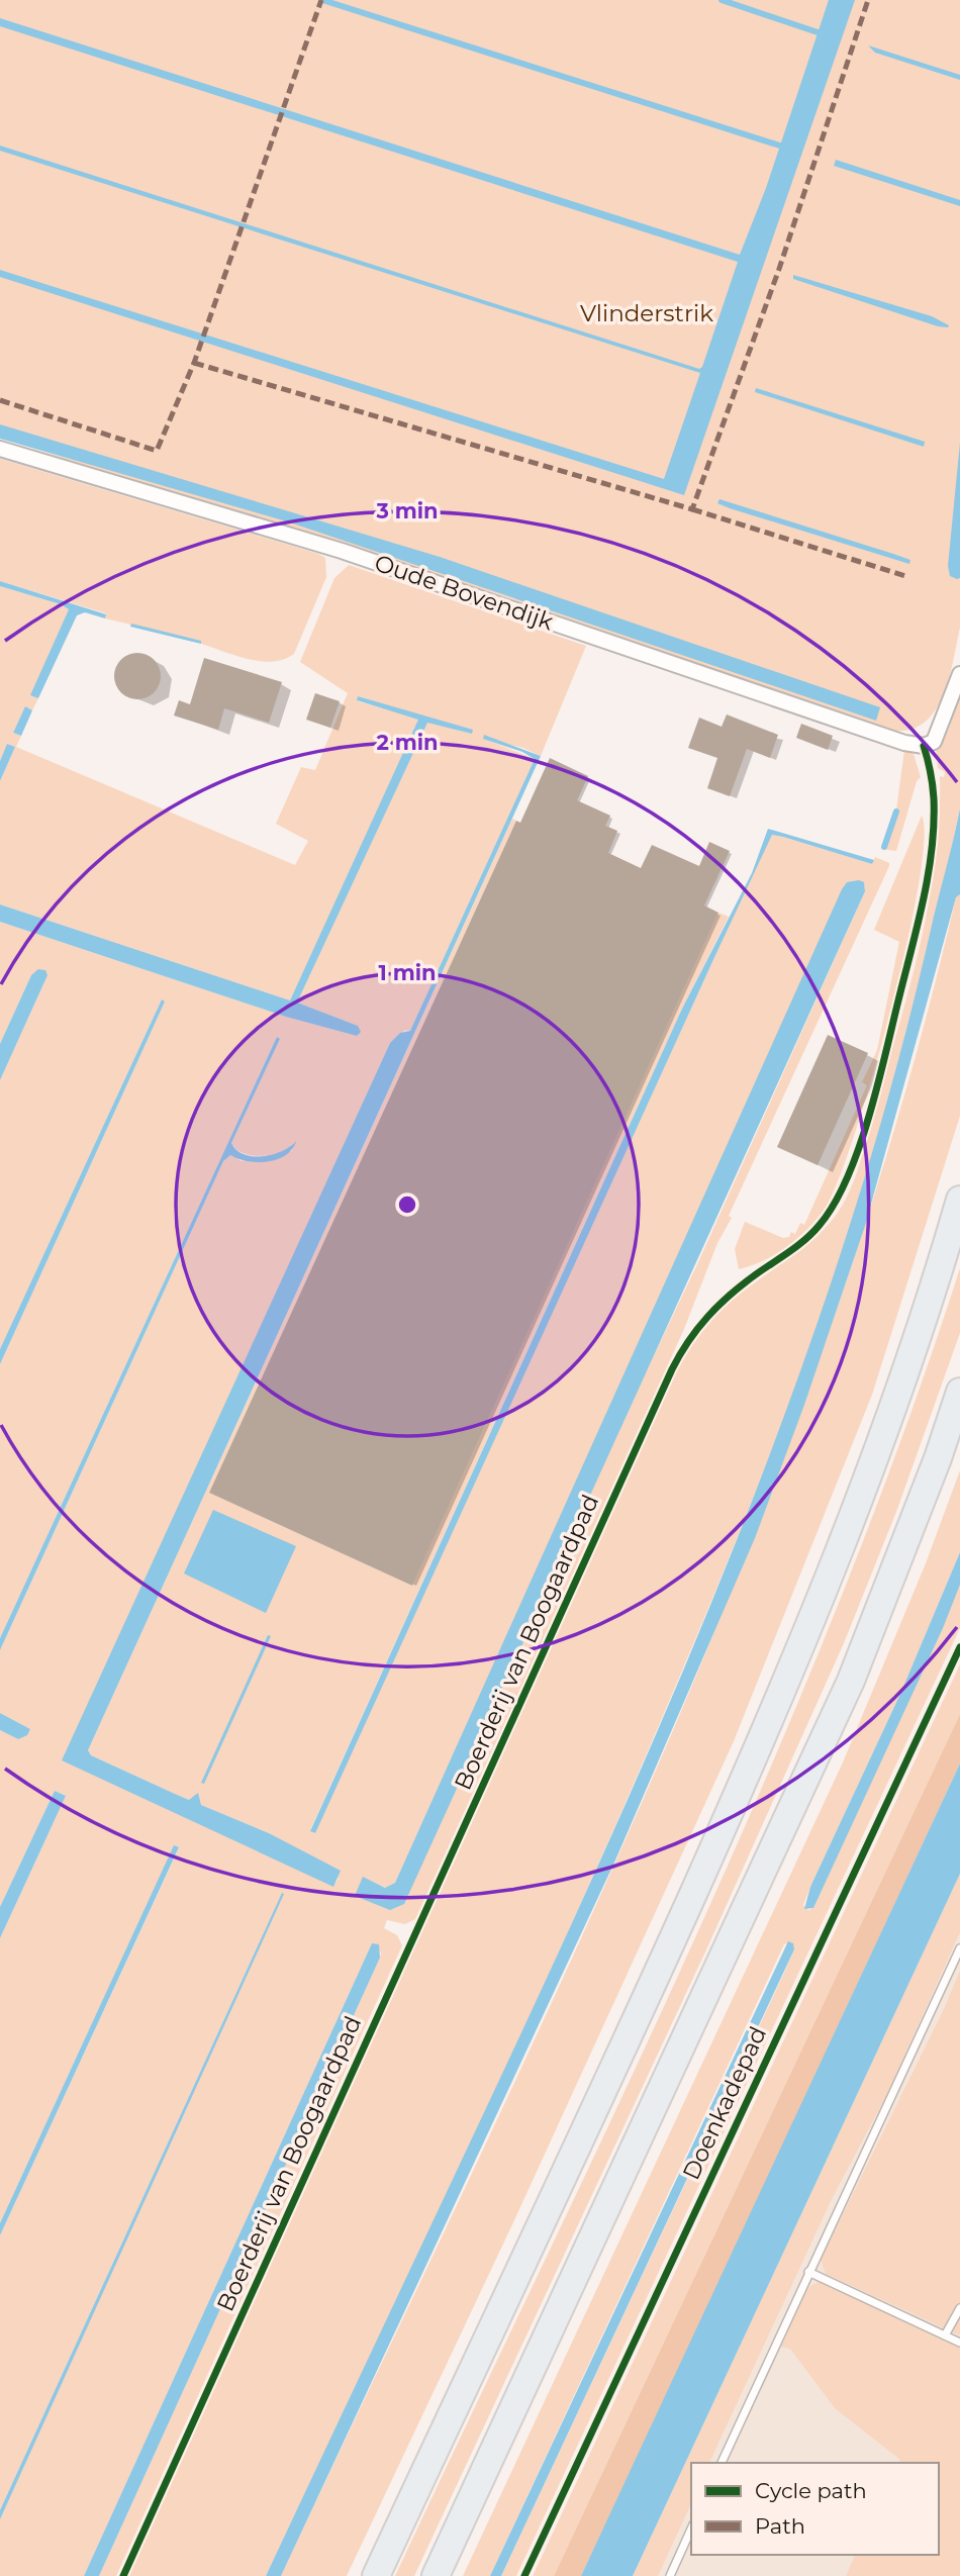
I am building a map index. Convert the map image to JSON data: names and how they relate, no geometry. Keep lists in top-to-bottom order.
{
  "streets": {
    "street": ["Oude Bovendijk"],
    "cycle path": ["Boerderij van Boogaardpad", "Doenkadepad"]
  },
  "parks": ["Vlinderstrik"],
  "legend": ["Cycle path", "Path"],
  "rings": ["3 min", "2 min", "1 min"]
}
